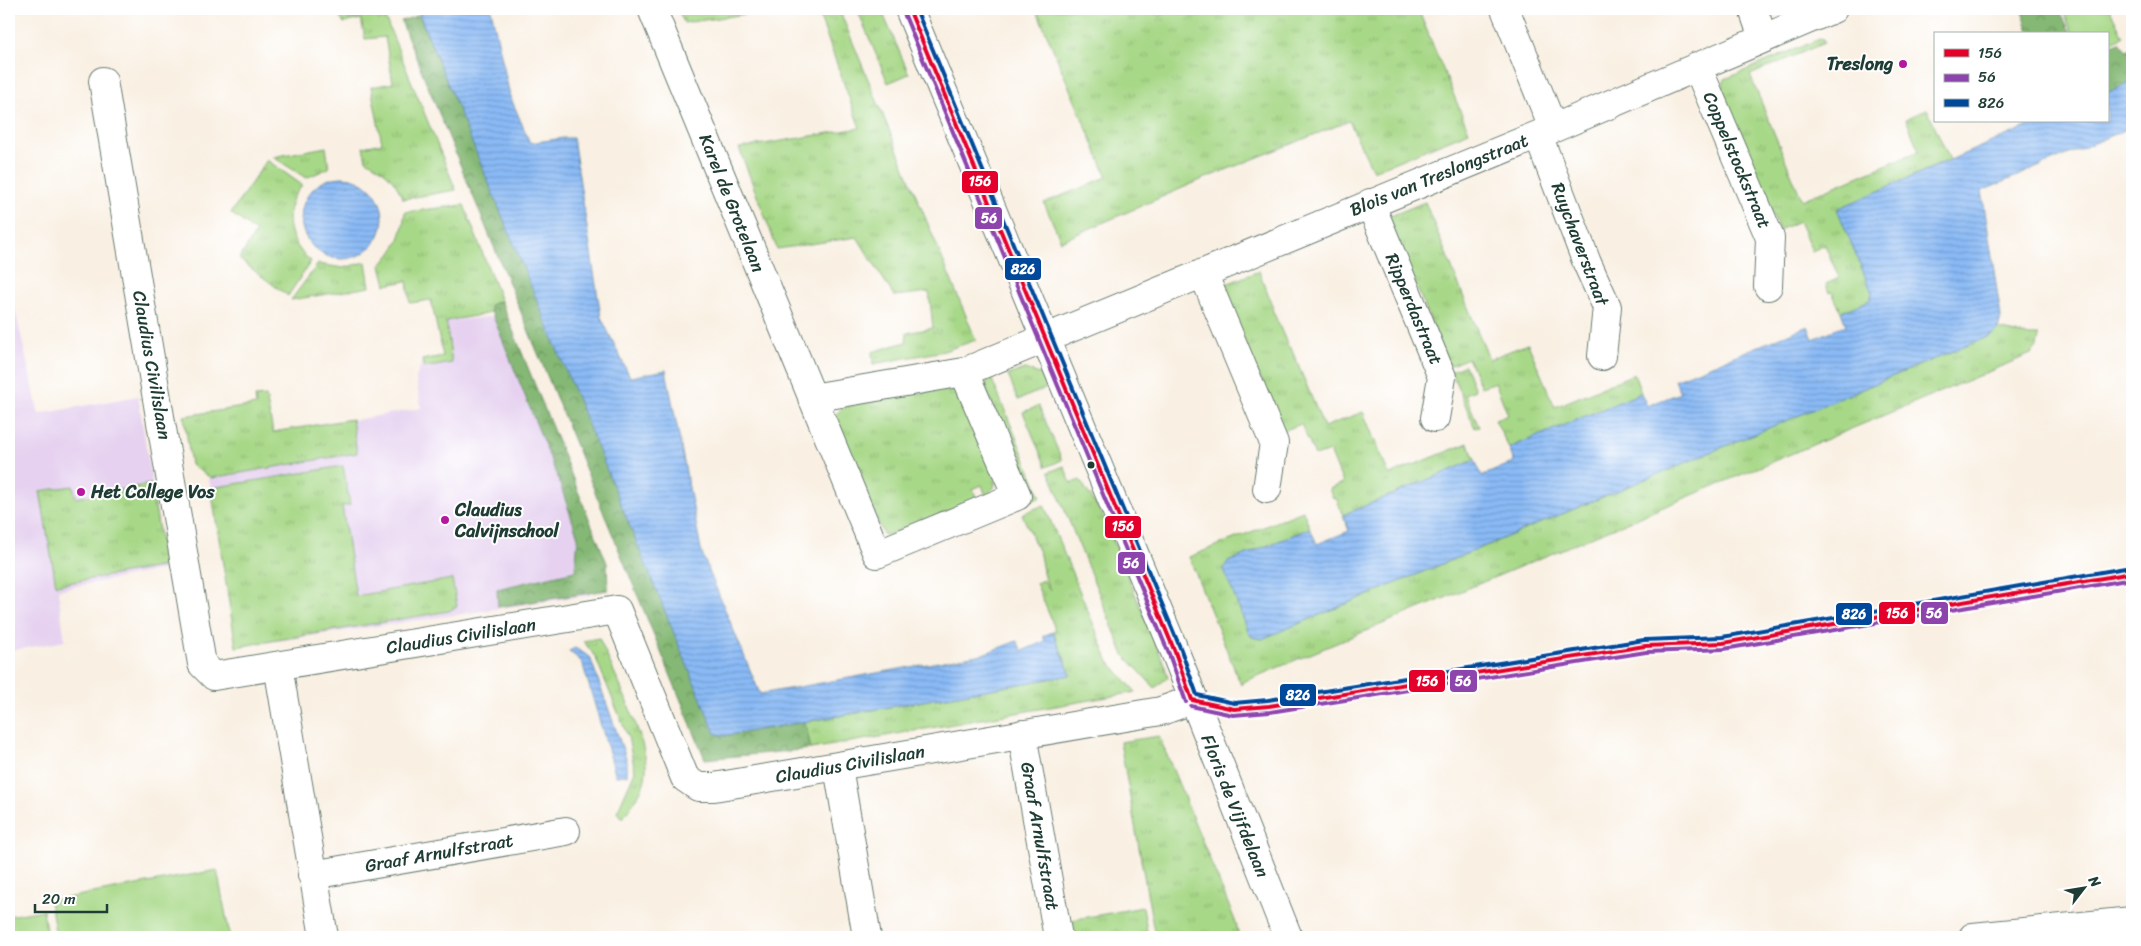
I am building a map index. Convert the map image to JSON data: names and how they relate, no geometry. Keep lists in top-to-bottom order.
{
  "streets": {
    "street": [
      "Coppelstockstraat",
      "Blois van Treslongstraat",
      "Karel de Grotelaan",
      "Ruychaverstraat",
      "Ripperdastraat",
      "Claudius Civilislaan",
      "Floris de Vijfdelaan",
      "Graaf Arnulfstraat"
    ]
  },
  "crossings": [
    ["Coppelstockstraat", "Blois van Treslongstraat"],
    ["Blois van Treslongstraat", "Ruychaverstraat"],
    ["Blois van Treslongstraat", "Ripperdastraat"],
    ["Blois van Treslongstraat", "Floris de Vijfdelaan"],
    ["Claudius Civilislaan", "Floris de Vijfdelaan"],
    ["Claudius Civilislaan", "Graaf Arnulfstraat"]
  ],
  "places": ["Treslong", "Het College Vos", "Claudius Calvijnschool"],
  "lines": ["transit line 156", "transit line 826", "transit line 56"],
  "legend": ["156", "56", "826"],
  "scale_bar": "20 m",
  "north": "top right"
}
